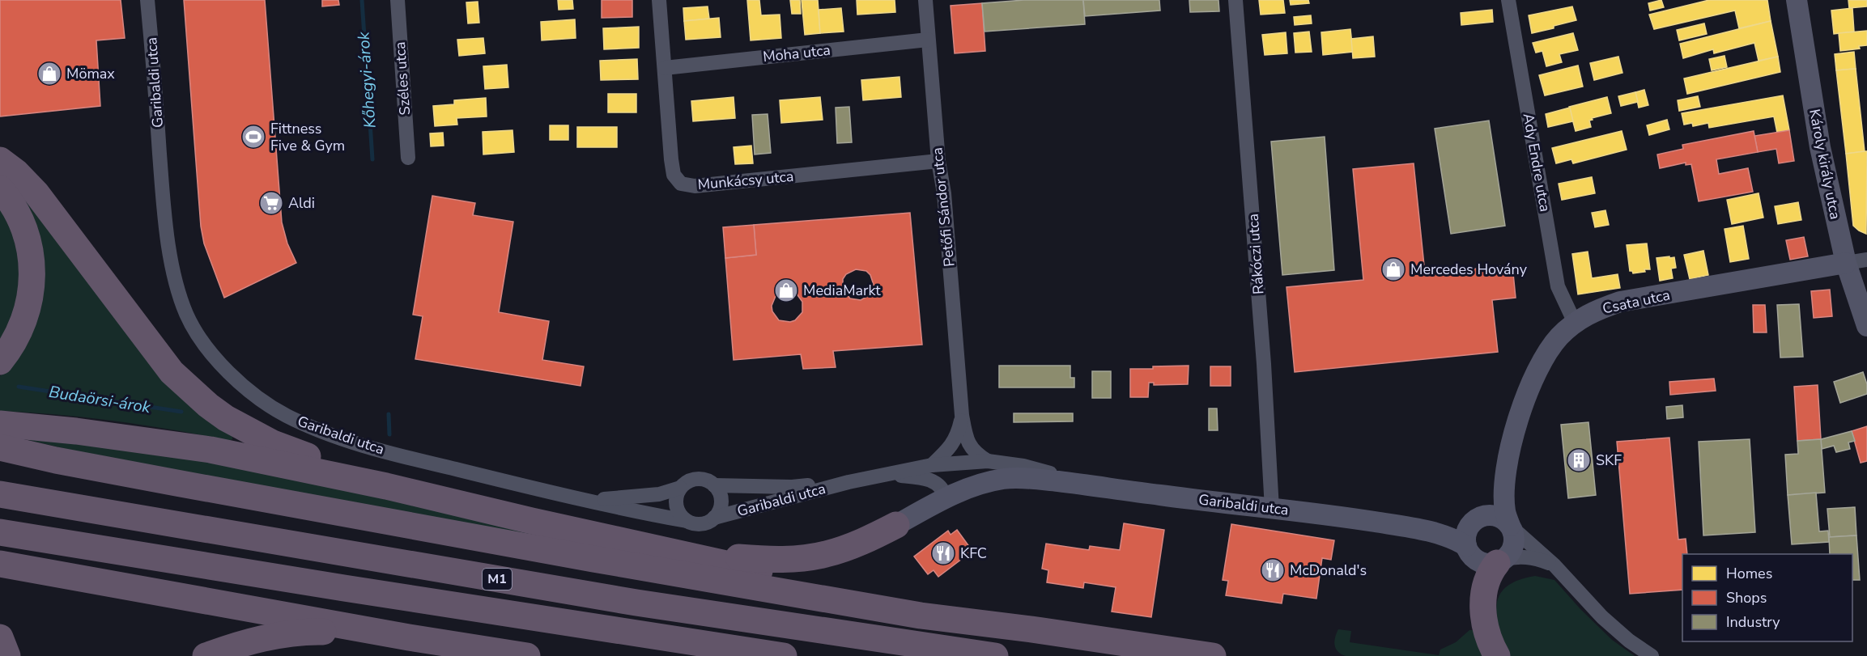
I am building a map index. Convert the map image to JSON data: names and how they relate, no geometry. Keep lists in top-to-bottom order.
{
  "streets": {
    "highway": ["M1"],
    "street": [
      "Moha utca",
      "Széles utca",
      "Garibaldi utca",
      "Ady Endre utca",
      "Károly király utca",
      "Munkácsy utca",
      "Petőfi Sándor utca",
      "Rákóczi utca",
      "Csata utca"
    ]
  },
  "crossings": [
    ["Moha utca", "Munkácsy utca"],
    ["Moha utca", "Petőfi Sándor utca"],
    ["Garibaldi utca", "Petőfi Sándor utca"],
    ["Garibaldi utca", "Rákóczi utca"],
    ["Garibaldi utca", "Csata utca"],
    ["Ady Endre utca", "Csata utca"],
    ["Károly király utca", "Csata utca"],
    ["Munkácsy utca", "Petőfi Sándor utca"]
  ],
  "water": ["Kőhegyi-árok", "Budaörsi-árok"],
  "places": {
    "shop": ["Mömax", "Mercedes Hovány", "MediaMarkt"],
    "sports": ["Fittness Five & Gym"],
    "supermarket": ["Aldi"],
    "building": ["SKF"],
    "restaurant": ["KFC", "McDonald's"]
  },
  "legend": ["Homes", "Shops", "Industry"]
}
